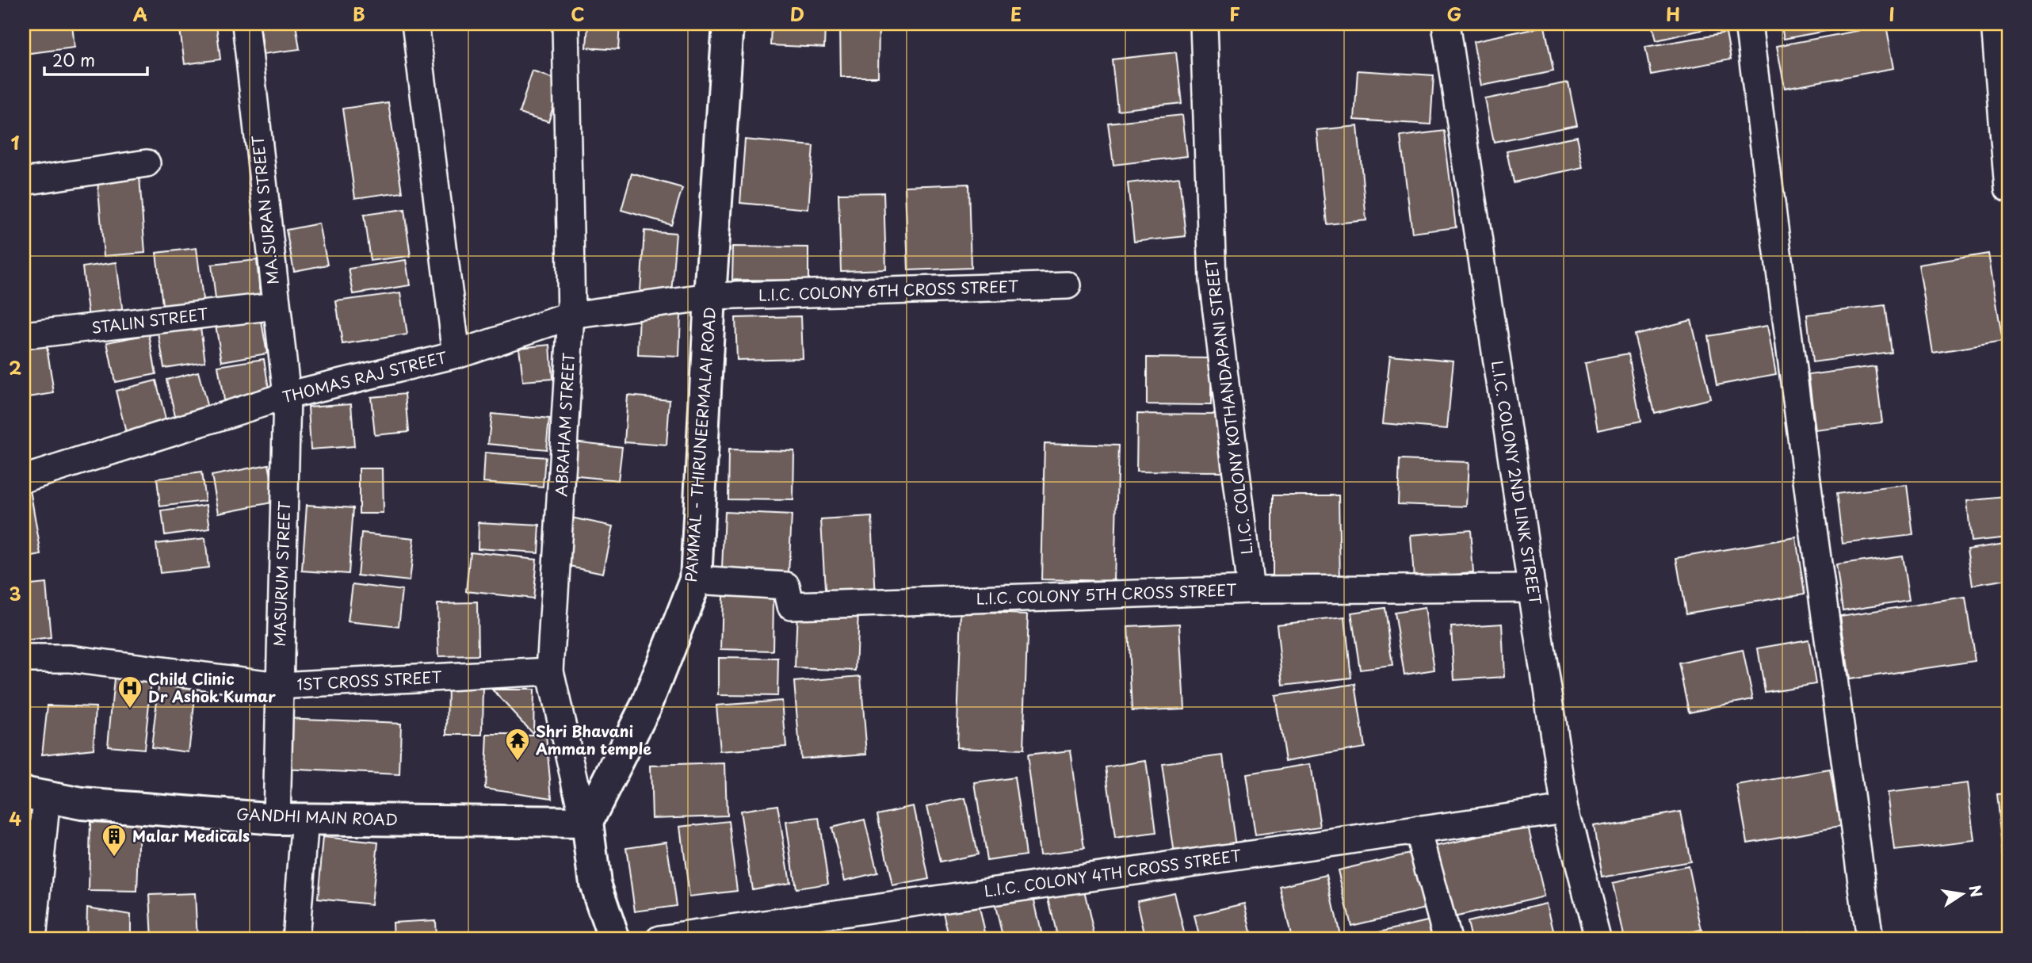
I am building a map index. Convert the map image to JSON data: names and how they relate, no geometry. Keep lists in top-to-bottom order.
{
  "streets": {
    "street": [
      "MA.SURAN STREET",
      "L.I.C. COLONY 6TH CROSS STREET",
      "STALIN STREET",
      "THOMAS RAJ STREET",
      "L.I.C. COLONY KOTHANDAPANI STREET",
      "ABRAHAM STREET",
      "PAMMAL - THIRUNEERMALAI ROAD",
      "L.I.C. COLONY 2ND LINK STREET",
      "MASURUM STREET",
      "L.I.C. COLONY 5TH CROSS STREET",
      "1ST CROSS STREET",
      "GANDHI MAIN ROAD",
      "L.I.C. COLONY 4TH CROSS STREET"
    ]
  },
  "crossings": [
    ["MA.SURAN STREET", "STALIN STREET"],
    ["MA.SURAN STREET", "THOMAS RAJ STREET"],
    ["MA.SURAN STREET", "MASURUM STREET"],
    ["L.I.C. COLONY 6TH CROSS STREET", "THOMAS RAJ STREET"],
    ["L.I.C. COLONY 6TH CROSS STREET", "PAMMAL - THIRUNEERMALAI ROAD"],
    ["THOMAS RAJ STREET", "ABRAHAM STREET"],
    ["THOMAS RAJ STREET", "PAMMAL - THIRUNEERMALAI ROAD"],
    ["THOMAS RAJ STREET", "MASURUM STREET"],
    ["L.I.C. COLONY KOTHANDAPANI STREET", "L.I.C. COLONY 5TH CROSS STREET"],
    ["ABRAHAM STREET", "PAMMAL - THIRUNEERMALAI ROAD"],
    ["ABRAHAM STREET", "1ST CROSS STREET"],
    ["ABRAHAM STREET", "GANDHI MAIN ROAD"],
    ["PAMMAL - THIRUNEERMALAI ROAD", "L.I.C. COLONY 5TH CROSS STREET"],
    ["PAMMAL - THIRUNEERMALAI ROAD", "GANDHI MAIN ROAD"],
    ["L.I.C. COLONY 2ND LINK STREET", "L.I.C. COLONY 5TH CROSS STREET"],
    ["L.I.C. COLONY 2ND LINK STREET", "L.I.C. COLONY 4TH CROSS STREET"],
    ["MASURUM STREET", "1ST CROSS STREET"],
    ["MASURUM STREET", "GANDHI MAIN ROAD"]
  ],
  "places": {
    "hospital": ["Child Clinic Dr Ashok Kumar"],
    "temple": ["Shri Bhavani Amman temple"],
    "building": ["Malar Medicals"]
  },
  "scale_bar": "20 m",
  "north": "right",
  "grid": {
    "columns": [
      "A",
      "B",
      "C",
      "D",
      "E",
      "F",
      "G",
      "H",
      "I"
    ],
    "rows": [
      "1",
      "2",
      "3",
      "4"
    ]
  }
}
